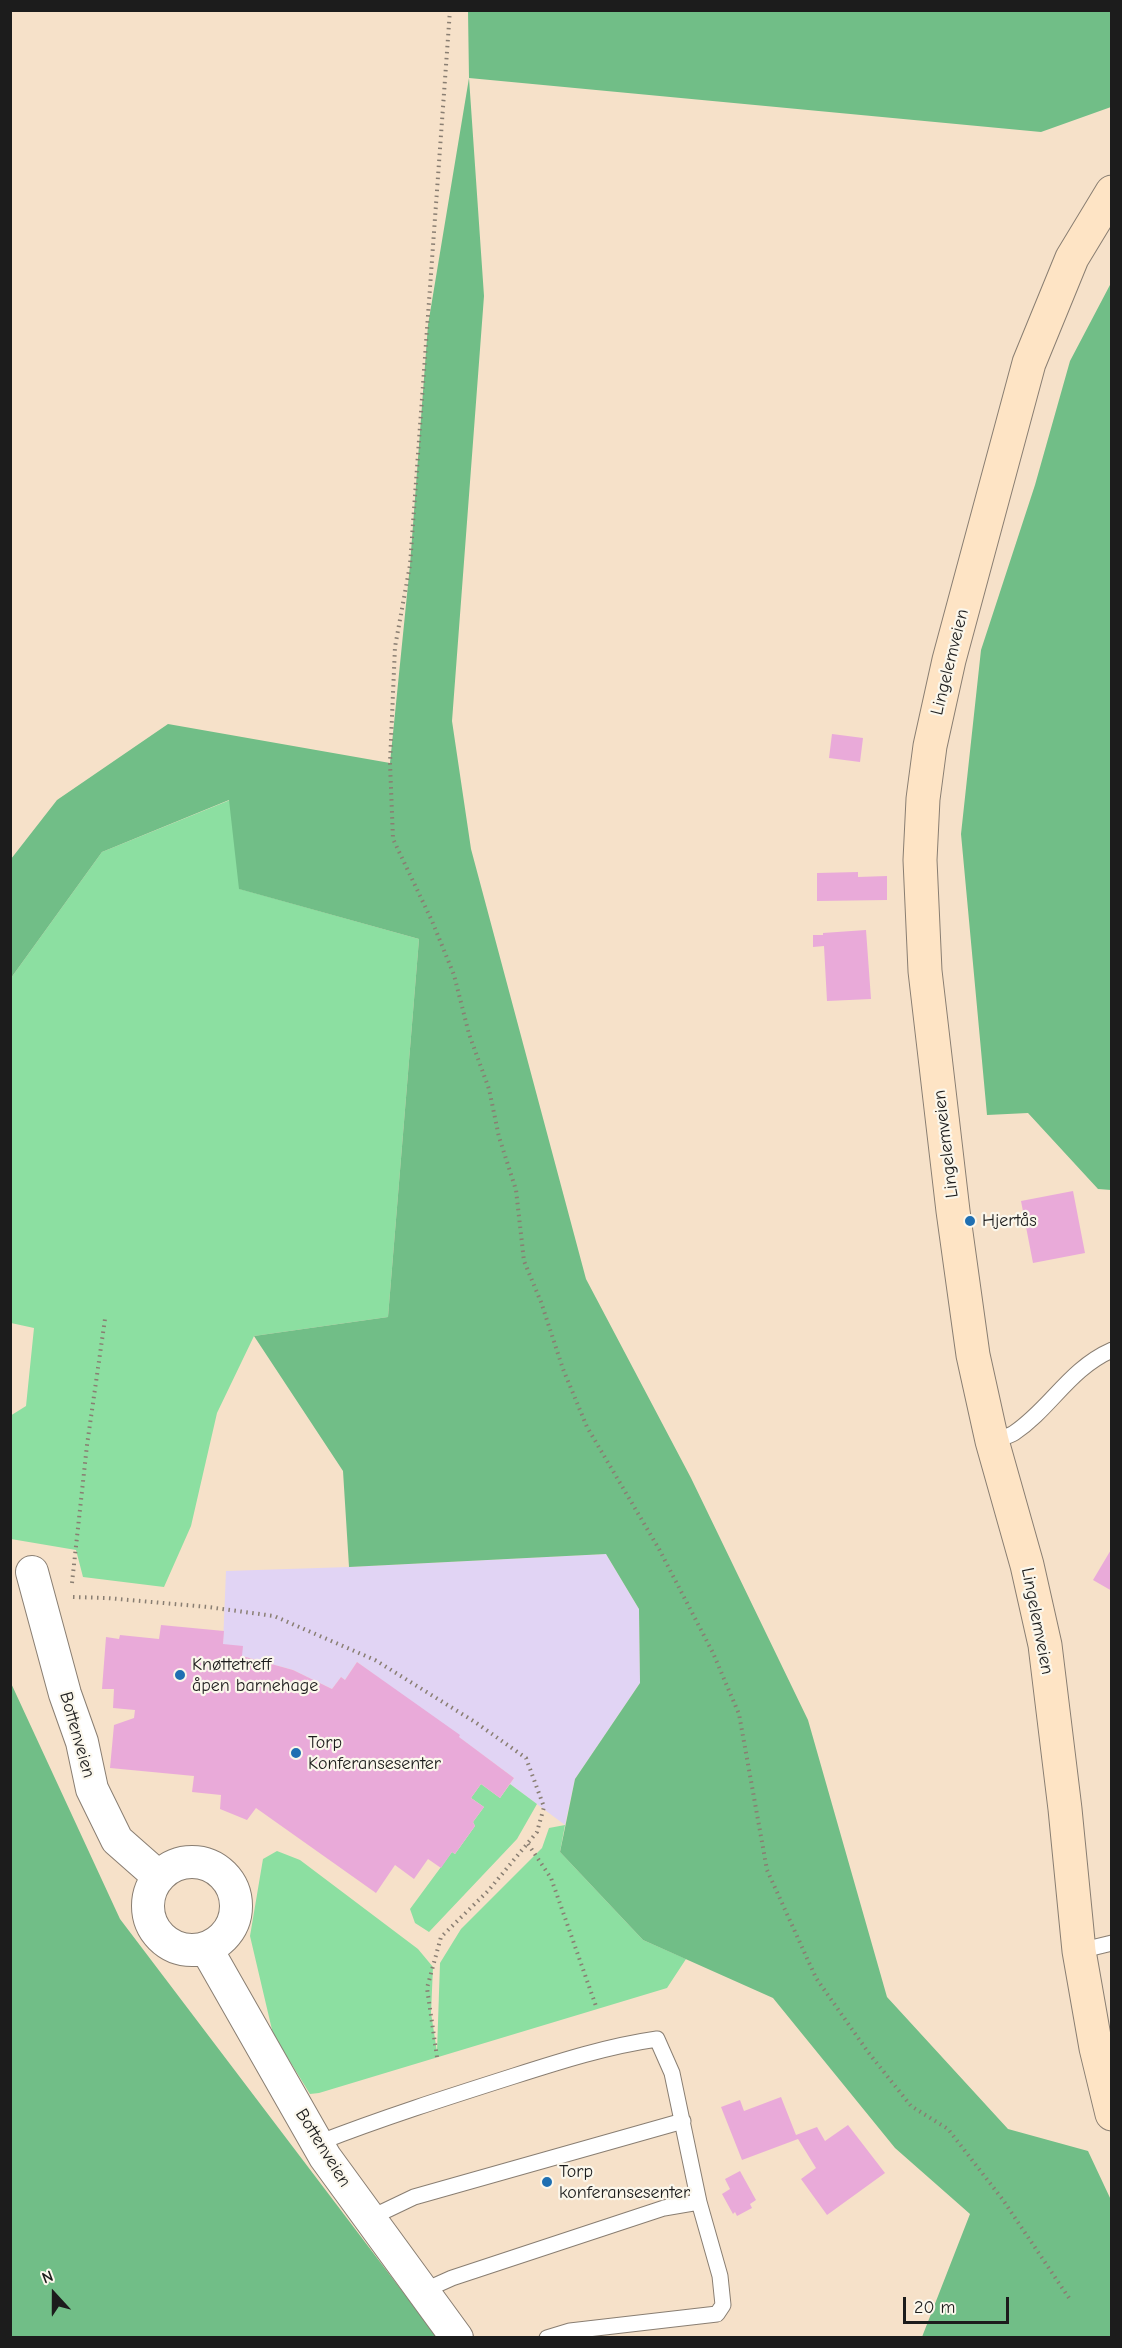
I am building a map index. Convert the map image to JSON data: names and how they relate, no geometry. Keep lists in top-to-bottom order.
{
  "streets": {
    "main road": ["Lingelemveien"],
    "street": ["Bottenveien"]
  },
  "places": [
    "Hjertås",
    "Knøttetreff åpen barnehage",
    "Torp Konferansesenter",
    "Torp konferansesenter"
  ],
  "scale_bar": "20 m",
  "north": "top"
}
